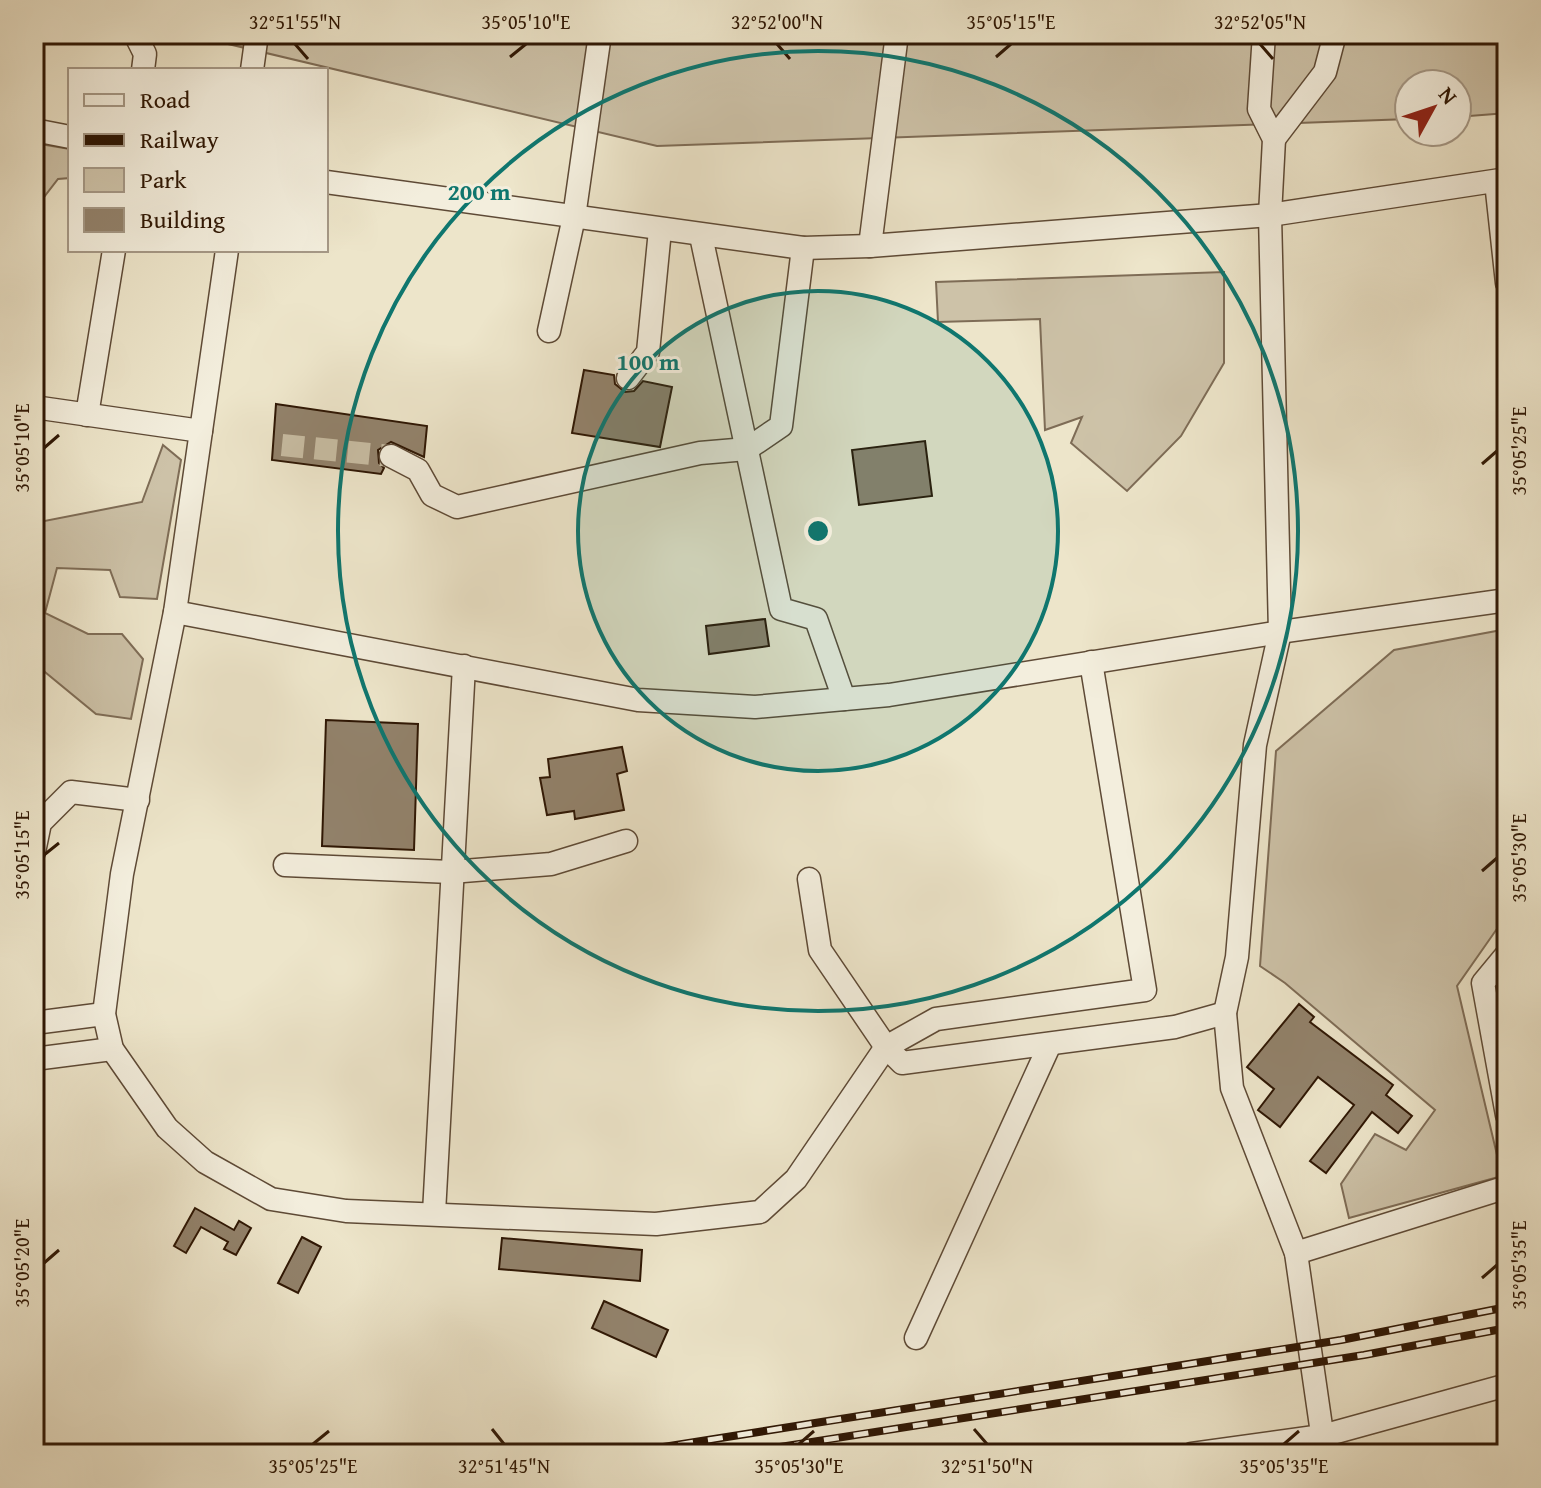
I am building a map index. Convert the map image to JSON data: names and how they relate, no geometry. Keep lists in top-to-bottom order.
{
  "legend": [
    "Road",
    "Railway",
    "Park",
    "Building"
  ],
  "north": "top right",
  "coordinates": [
    "32°51'55\"N",
    "35°05'10\"E",
    "32°52'00\"N",
    "35°05'15\"E",
    "32°52'05\"N",
    "35°05'25\"E",
    "35°05'30\"E",
    "35°05'20\"E",
    "35°05'35\"E",
    "32°51'45\"N",
    "32°51'50\"N"
  ],
  "rings": ["200 m", "100 m"]
}
